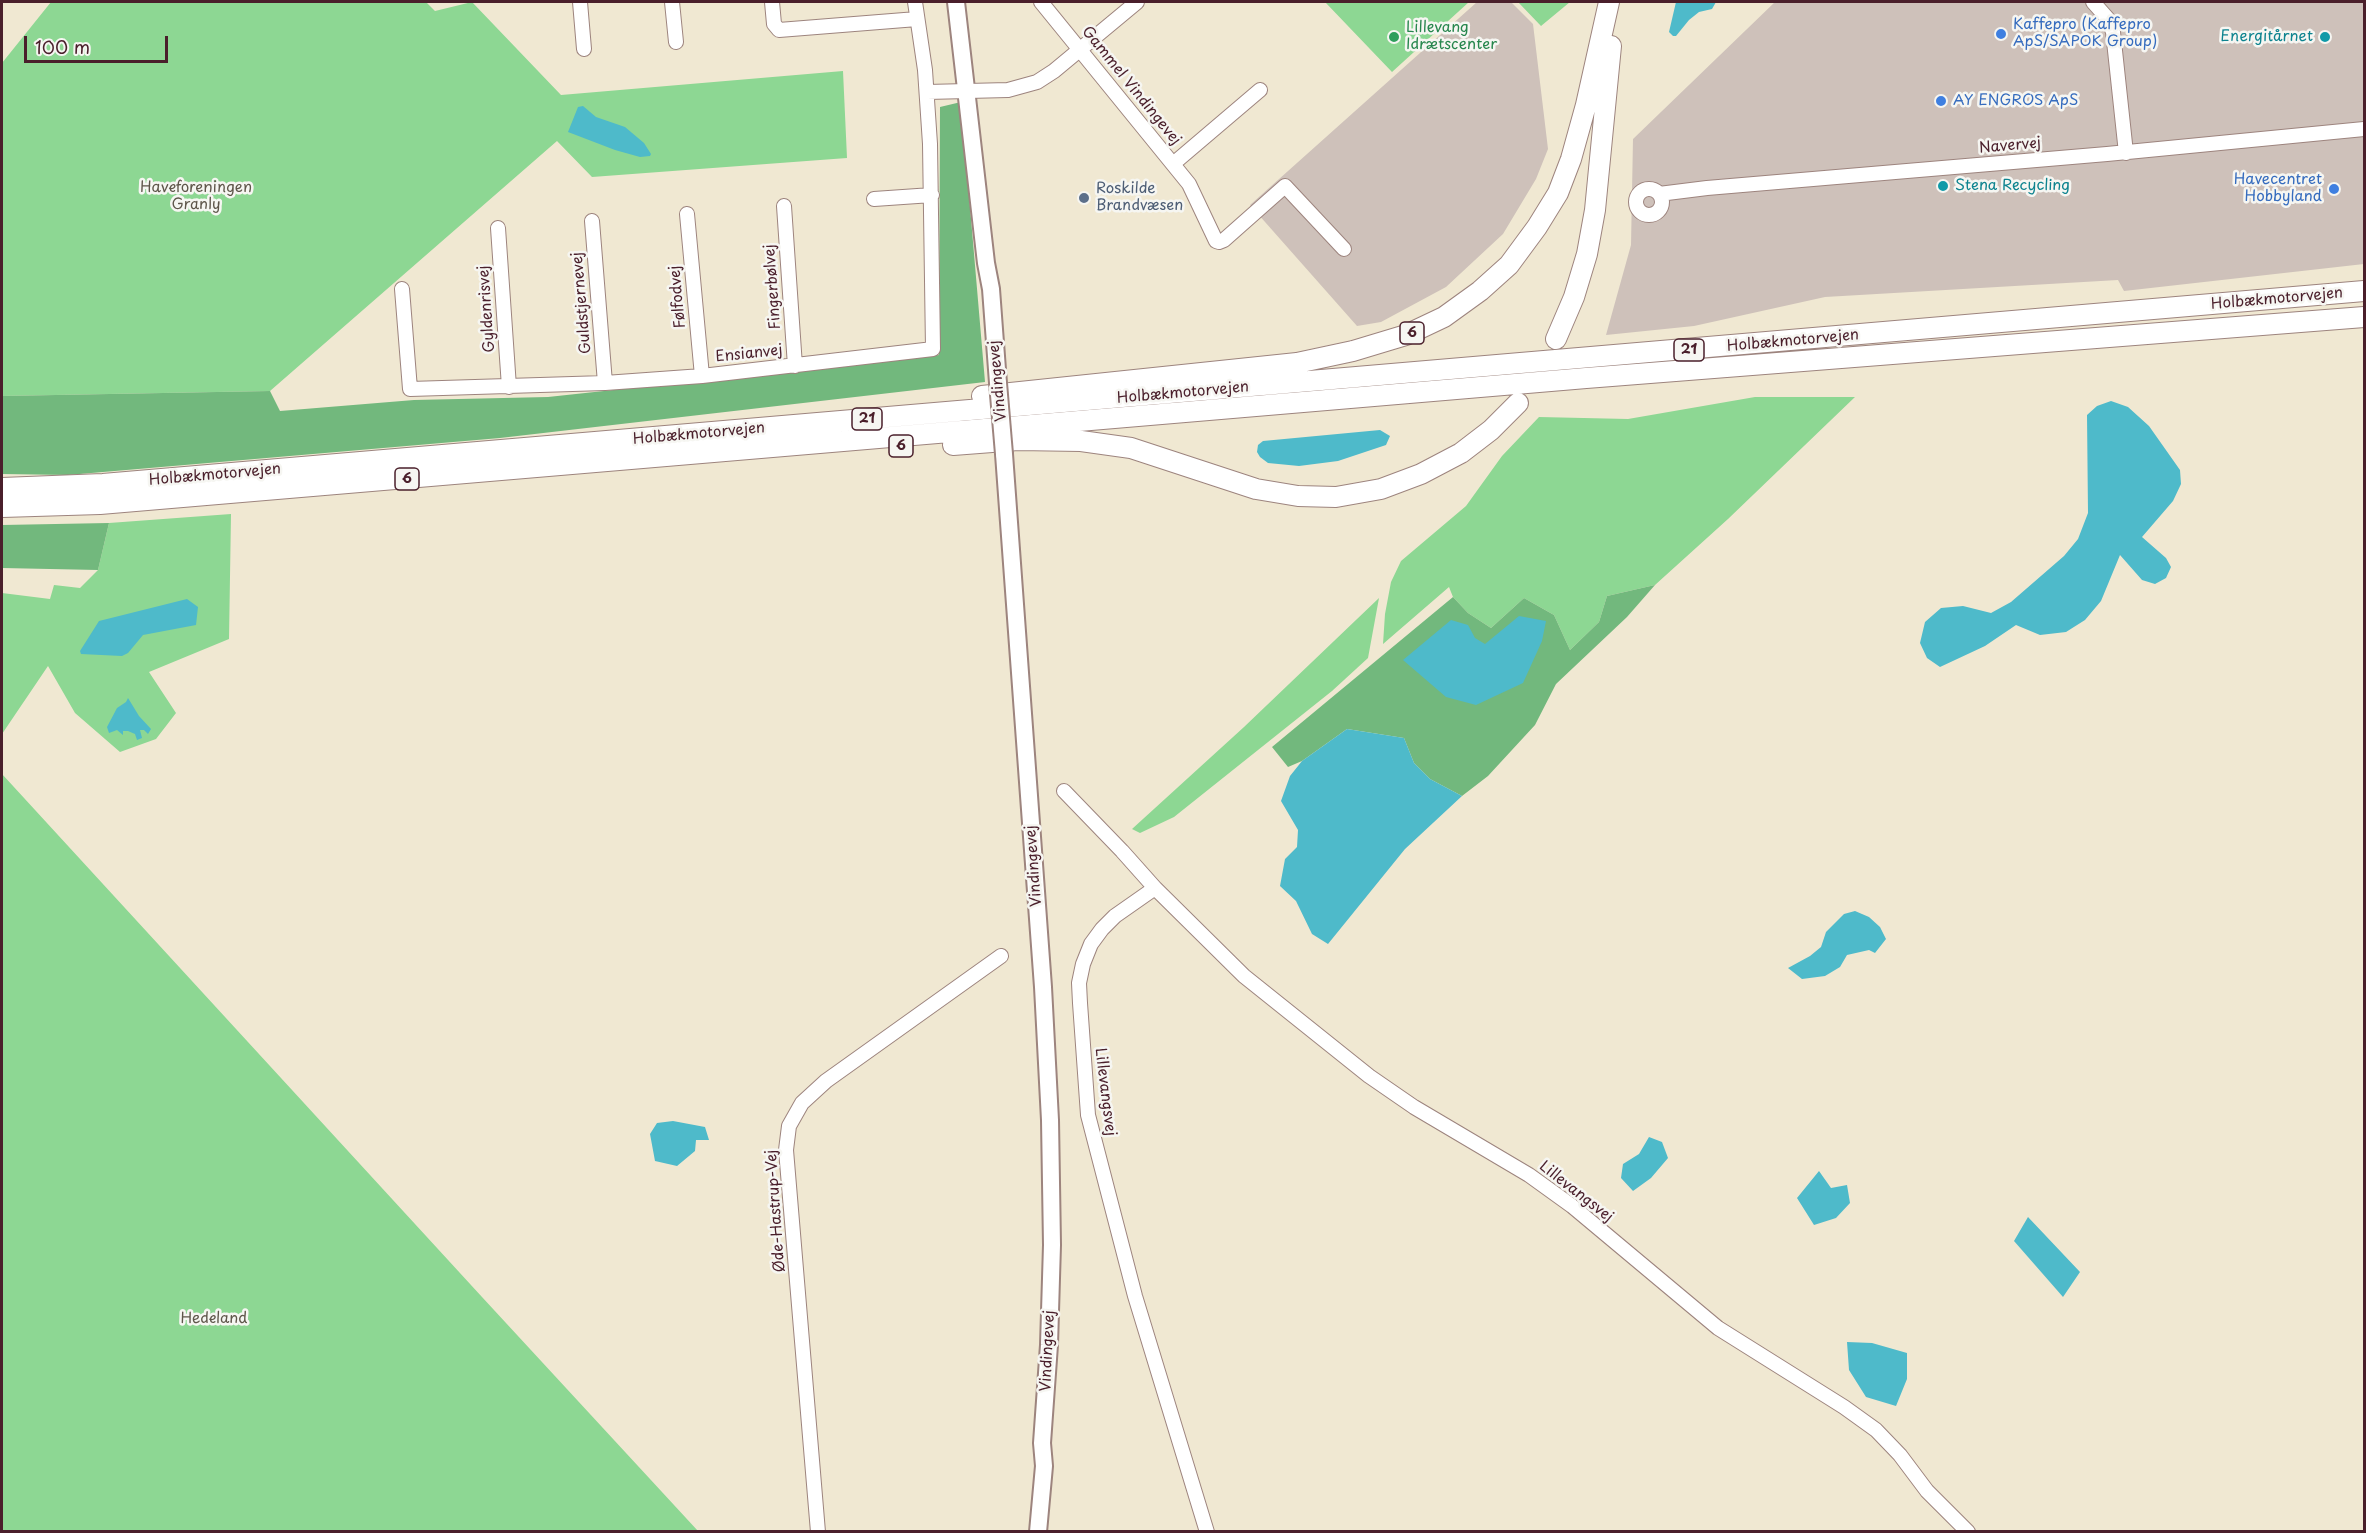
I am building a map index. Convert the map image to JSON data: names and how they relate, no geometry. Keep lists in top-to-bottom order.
{
  "streets": {
    "highway": ["Holbækmotorvejen", "6", "21"],
    "main road": ["Vindingevej"],
    "street": [
      "Gammel Vindingevej",
      "Navervej",
      "Fingerbølvej",
      "Følfodvej",
      "Guldstjernevej",
      "Gyldenrisvej",
      "Ensianvej",
      "Lillevangsvej",
      "Øde-Hastrup-Vej"
    ]
  },
  "crossings": [
    ["Fingerbølvej", "Ensianvej"],
    ["Følfodvej", "Ensianvej"],
    ["Holbækmotorvejen", "6"],
    ["Guldstjernevej", "Ensianvej"],
    ["Gyldenrisvej", "Ensianvej"]
  ],
  "parks": ["Haveforeningen Granly", "Hedeland"],
  "places": [
    "Kaffepro (Kaffepro ApS/SAPOK Group)",
    "Lillevang Idrætscenter",
    "Energitårnet",
    "AY ENGROS ApS",
    "Stena Recycling",
    "Havecentret Hobbyland",
    "Roskilde Brandvæsen"
  ],
  "scale_bar": "100 m"
}
